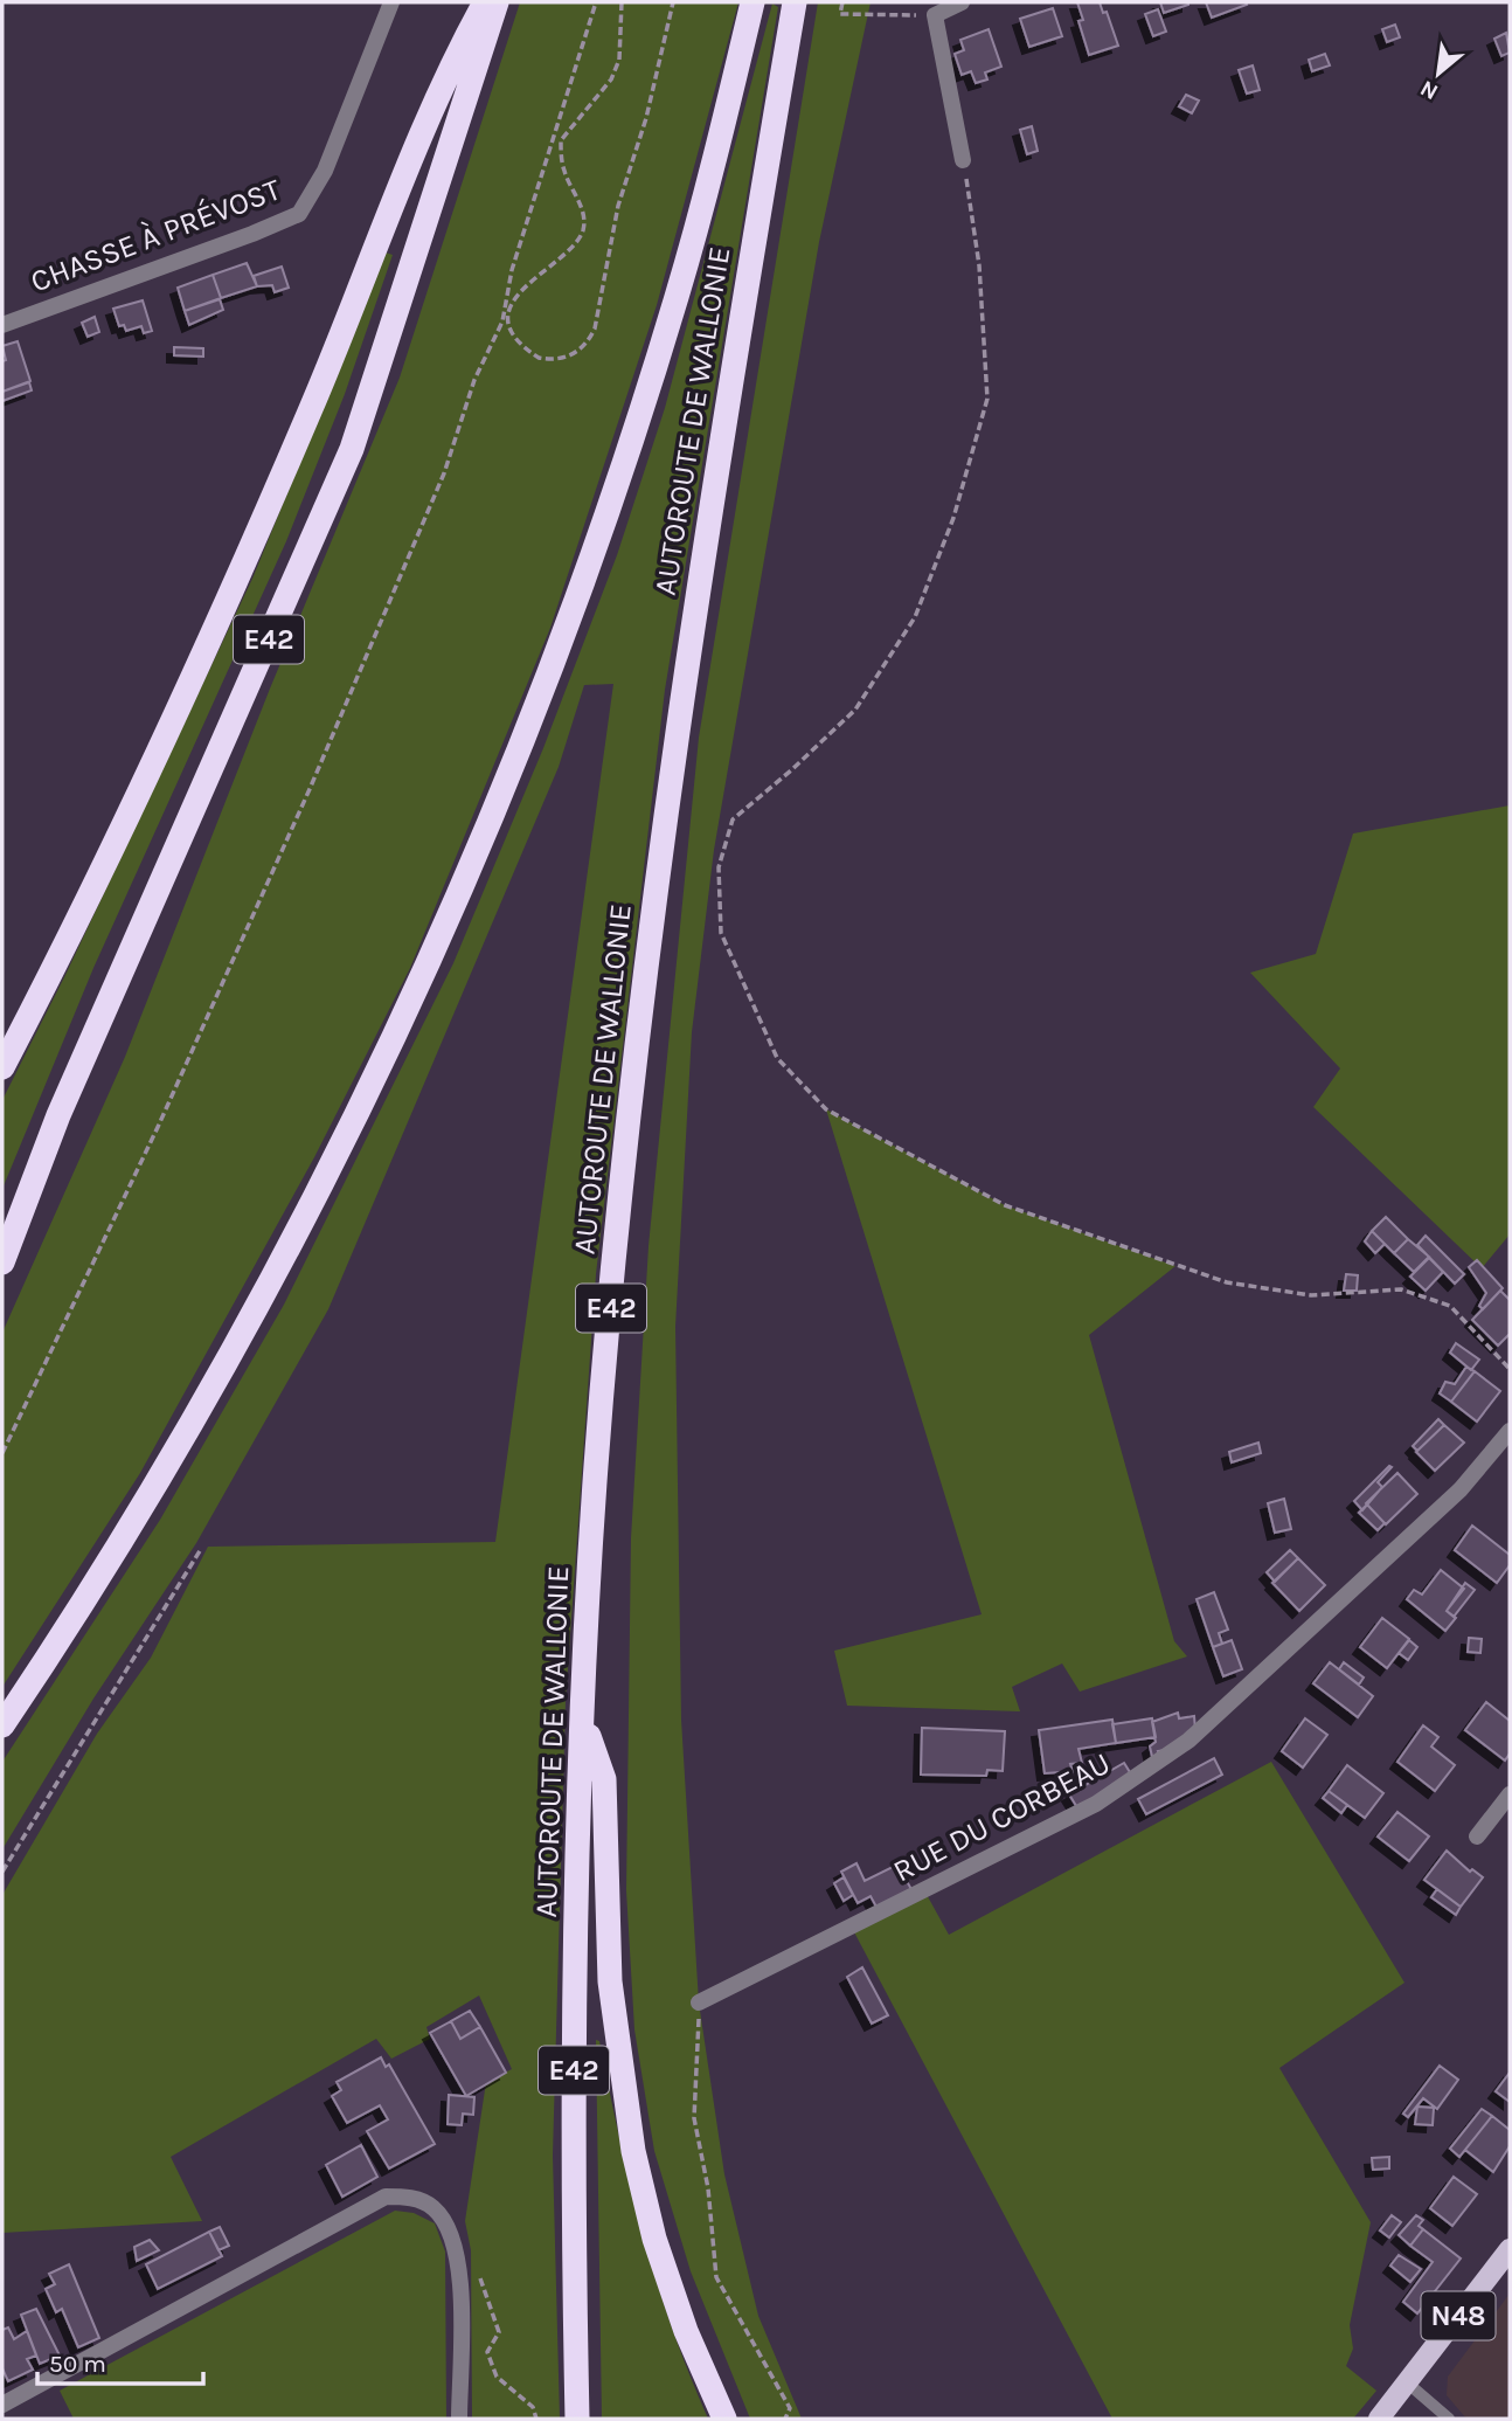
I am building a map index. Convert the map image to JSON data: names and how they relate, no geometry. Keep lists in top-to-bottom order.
{
  "streets": {
    "highway": ["AUTOROUTE DE WALLONIE", "E42"],
    "main road": ["N48"],
    "street": ["CHASSE À PRÉVOST", "RUE DU CORBEAU"]
  },
  "scale_bar": "50 m",
  "north": "bottom left"
}
